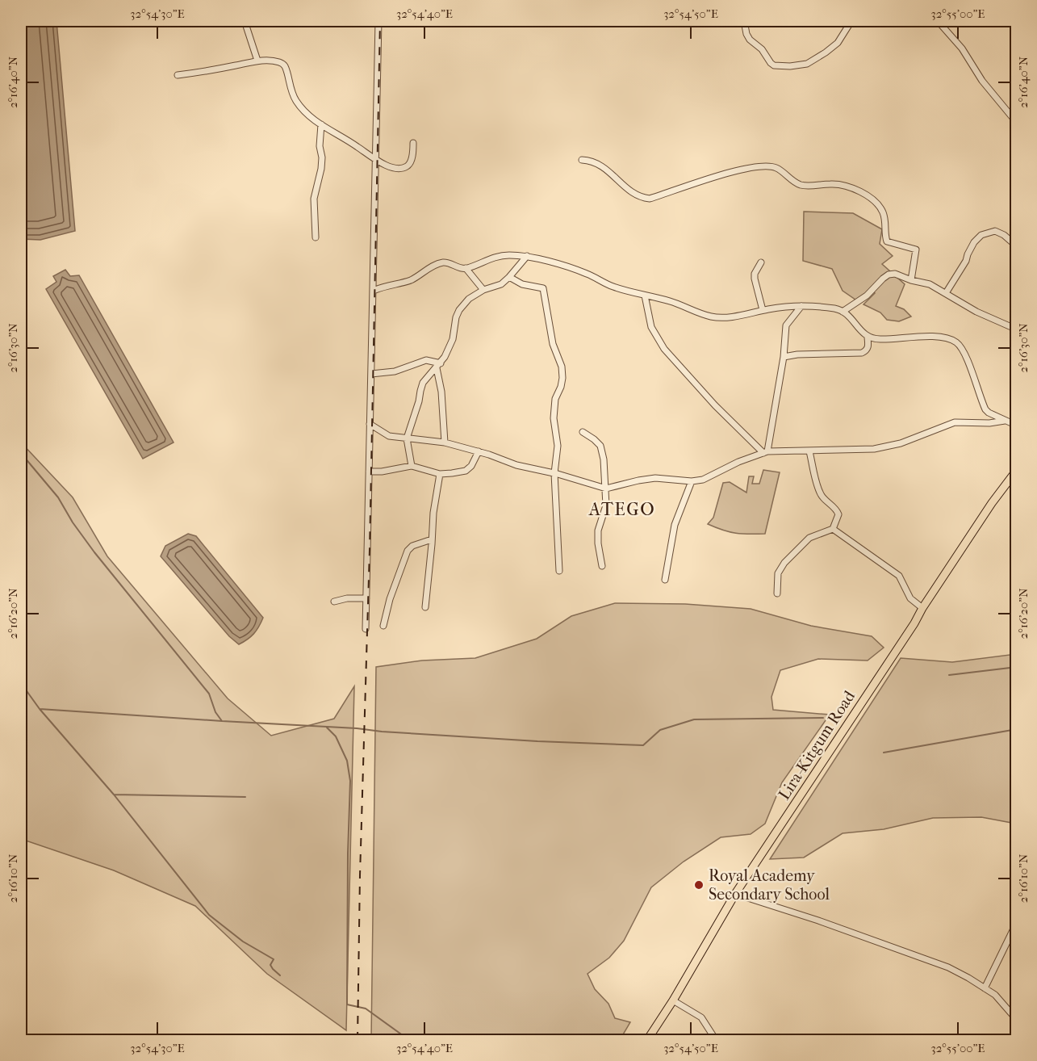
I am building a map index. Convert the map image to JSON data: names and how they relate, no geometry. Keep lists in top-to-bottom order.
{
  "streets": {
    "main road": ["Lira-Kitgum Road"]
  },
  "districts": ["ATEGO"],
  "places": ["Royal Academy Secondary School"],
  "coordinates": [
    "32°54'30\"E",
    "32°54'40\"E",
    "32°54'50\"E",
    "32°55'00\"E",
    "2°16'40\"N",
    "2°16'30\"N",
    "2°16'20\"N",
    "2°16'10\"N"
  ]
}
